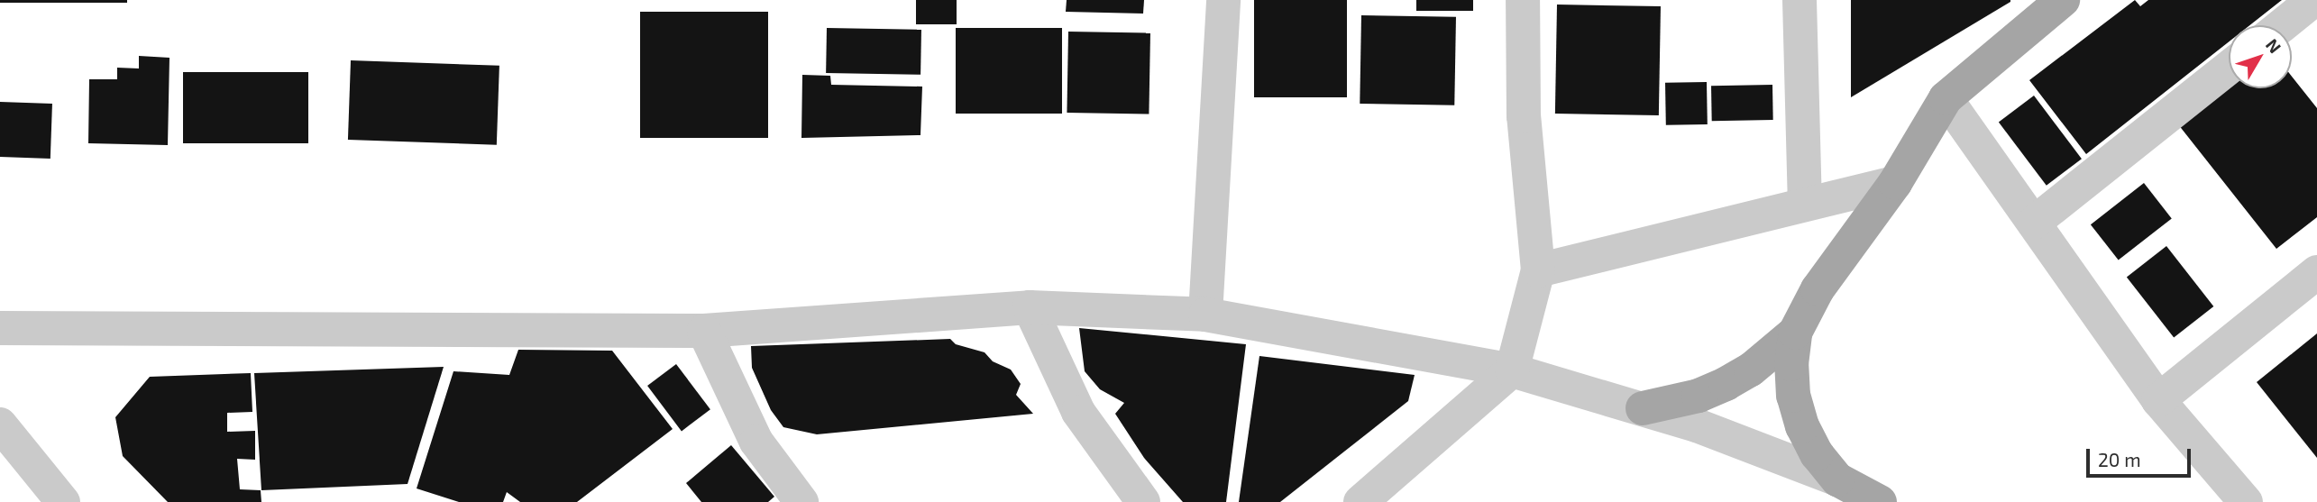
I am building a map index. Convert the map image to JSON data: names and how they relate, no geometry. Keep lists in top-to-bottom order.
{
  "scale_bar": "20 m",
  "north": "top right"
}
